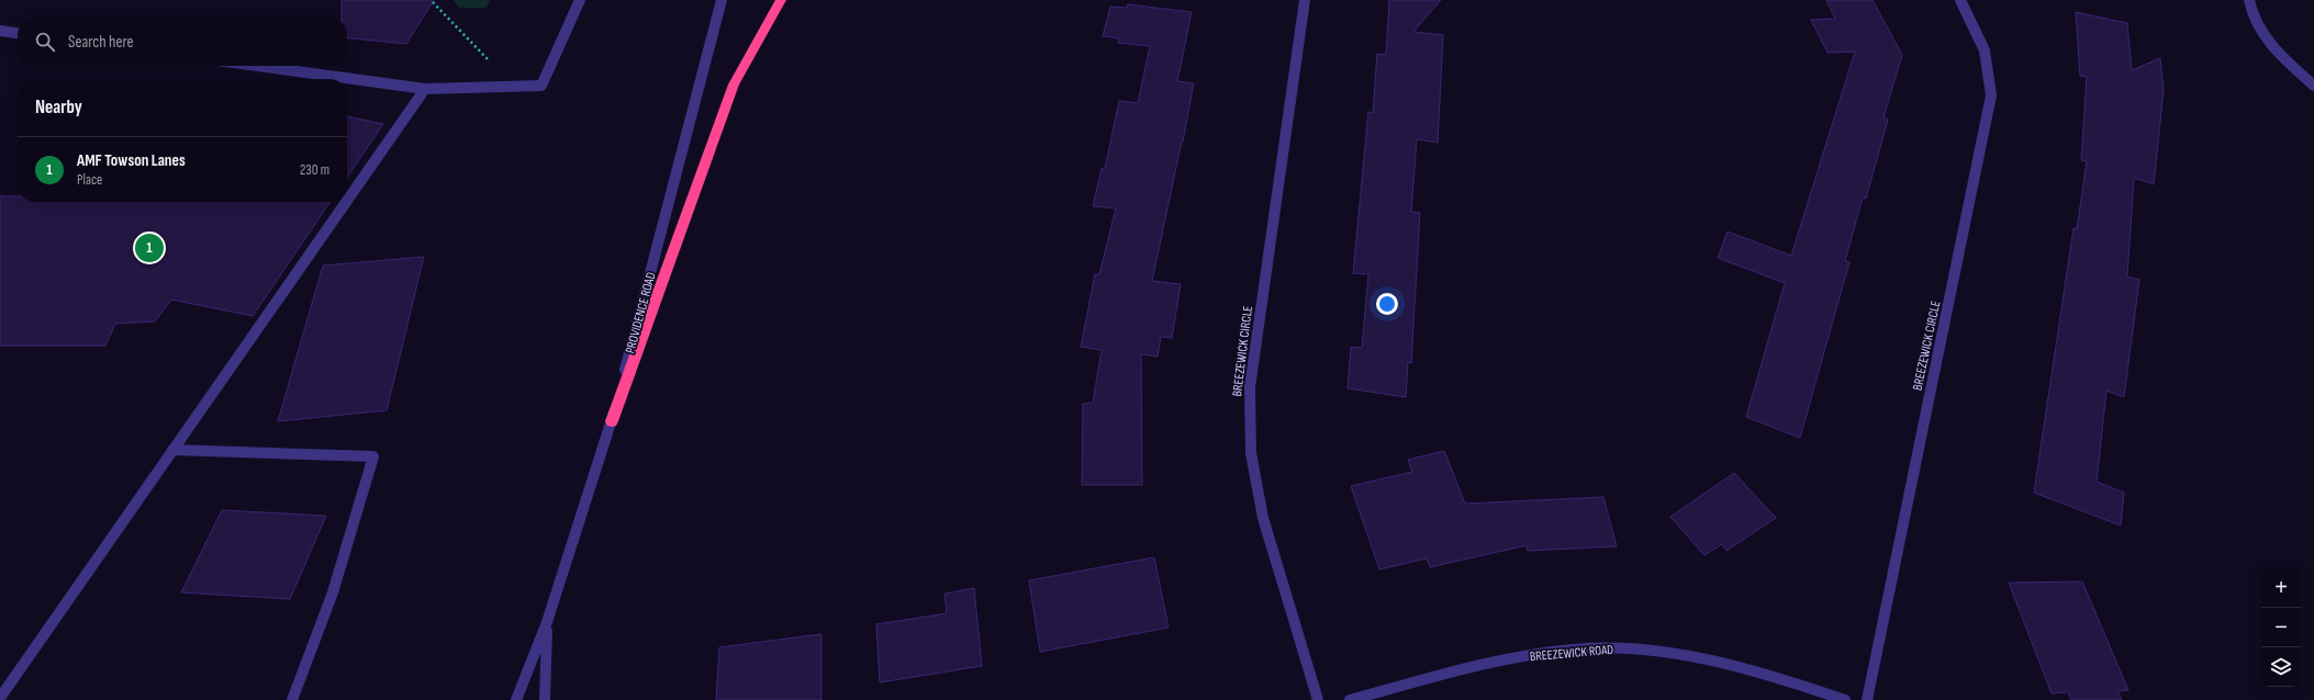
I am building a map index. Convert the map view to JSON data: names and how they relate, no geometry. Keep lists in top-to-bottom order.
{
  "streets": {
    "street": ["PROVIDENCE ROAD", "BREEZEWICK CIRCLE", "BREEZEWICK ROAD"]
  },
  "page": {
    "search": "Search here",
    "heading": "Nearby",
    "list": [
      {
        "mark": "1",
        "name": "AMF Towson Lanes",
        "note": "Place",
        "value": "230 m"
      }
    ],
    "pins": "1",
    "map_buttons": ["+", "−"]
  }
}
